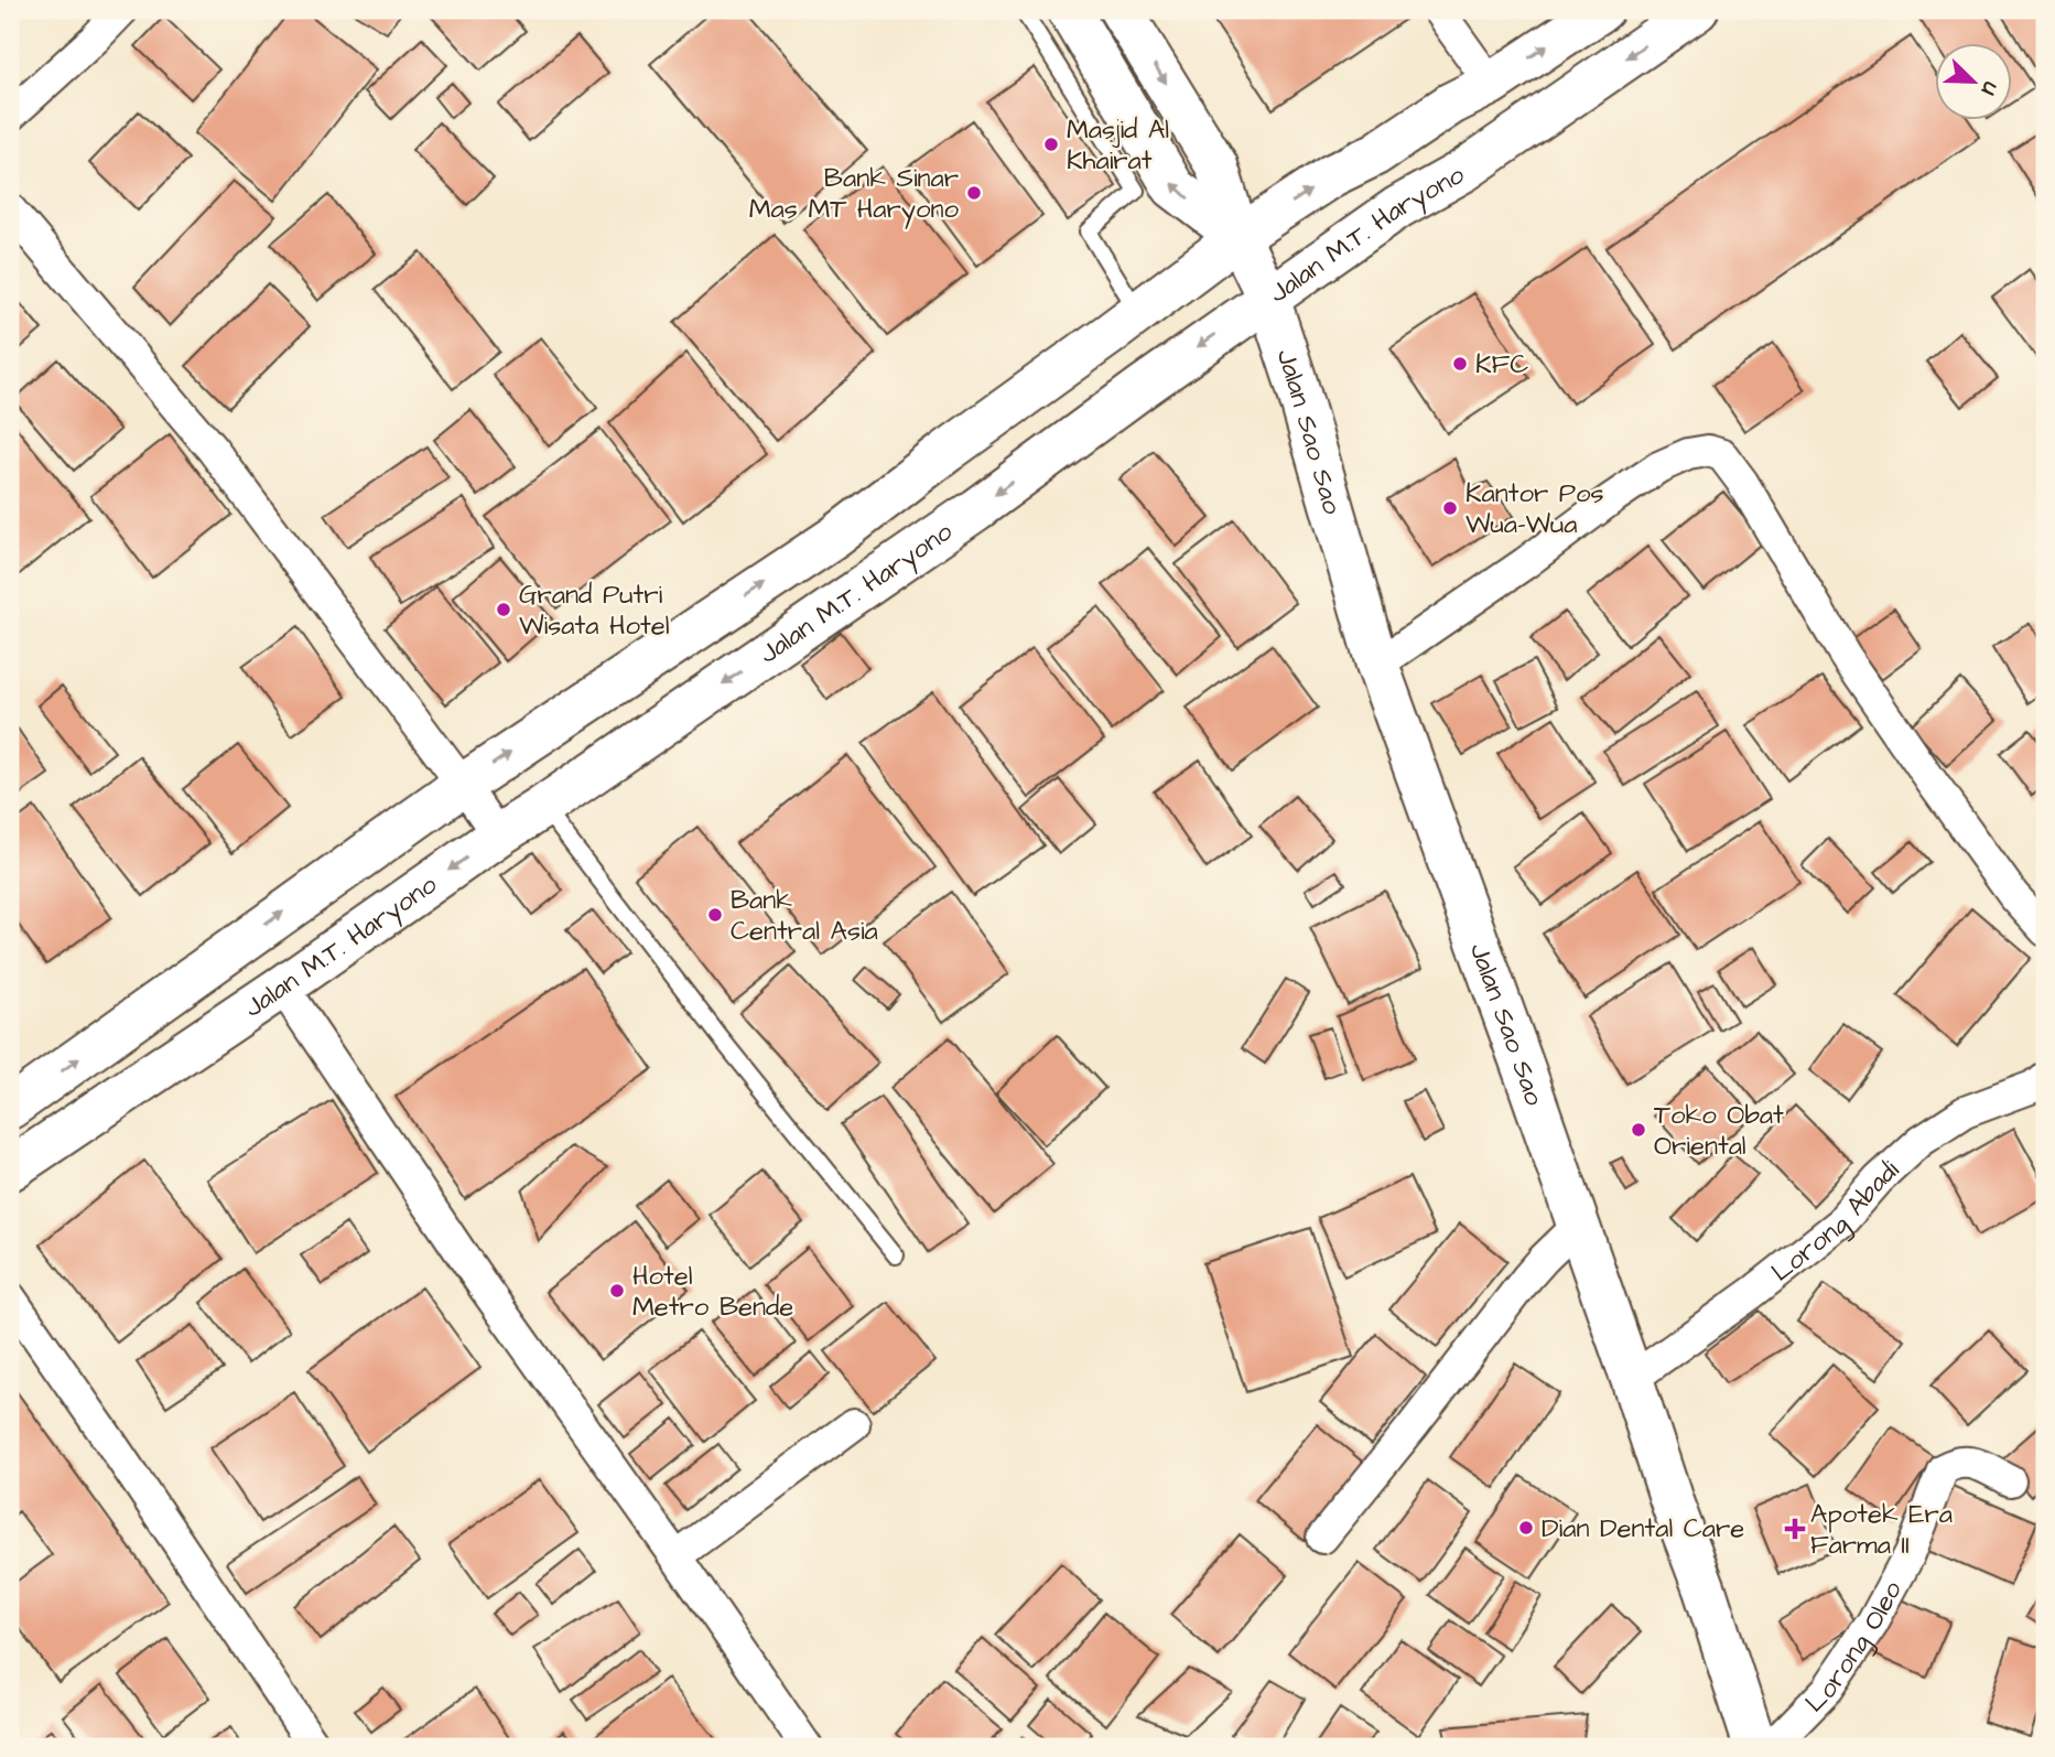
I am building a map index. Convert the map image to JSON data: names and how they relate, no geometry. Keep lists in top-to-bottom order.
{
  "streets": {
    "main road": ["Jalan M.T. Haryono", "Jalan Sao Sao"],
    "street": ["Lorong Abadi", "Lorong Oleo"]
  },
  "crossings": [
    ["Jalan M.T. Haryono", "Jalan Sao Sao"],
    ["Jalan Sao Sao", "Lorong Abadi"]
  ],
  "places": {
    "other": [
      "Masjid Al Khairat",
      "Bank Sinar Mas MT Haryono",
      "KFC",
      "Kantor Pos Wua-Wua",
      "Grand Putri Wisata Hotel",
      "Bank Central Asia",
      "Toko Obat Oriental",
      "Hotel Metro Bende",
      "Dian Dental Care"
    ],
    "health": ["Apotek Era Farma II"]
  },
  "north": "bottom right"
}
